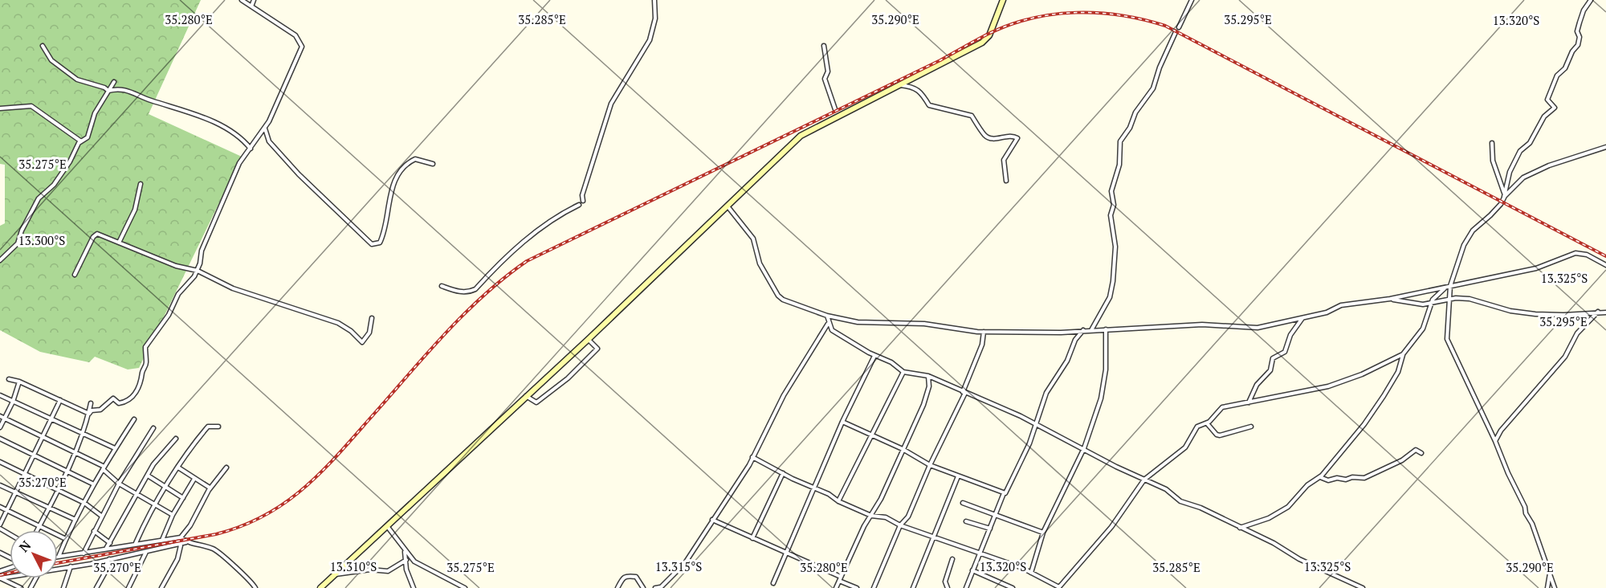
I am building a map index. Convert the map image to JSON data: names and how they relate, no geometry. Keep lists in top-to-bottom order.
{
  "north": "top left",
  "coordinates": [
    "35.280°E",
    "35.285°E",
    "35.290°E",
    "35.295°E",
    "13.320°S",
    "35.275°E",
    "13.300°S",
    "13.325°S",
    "35.270°E",
    "13.310°S",
    "13.315°S"
  ]
}
